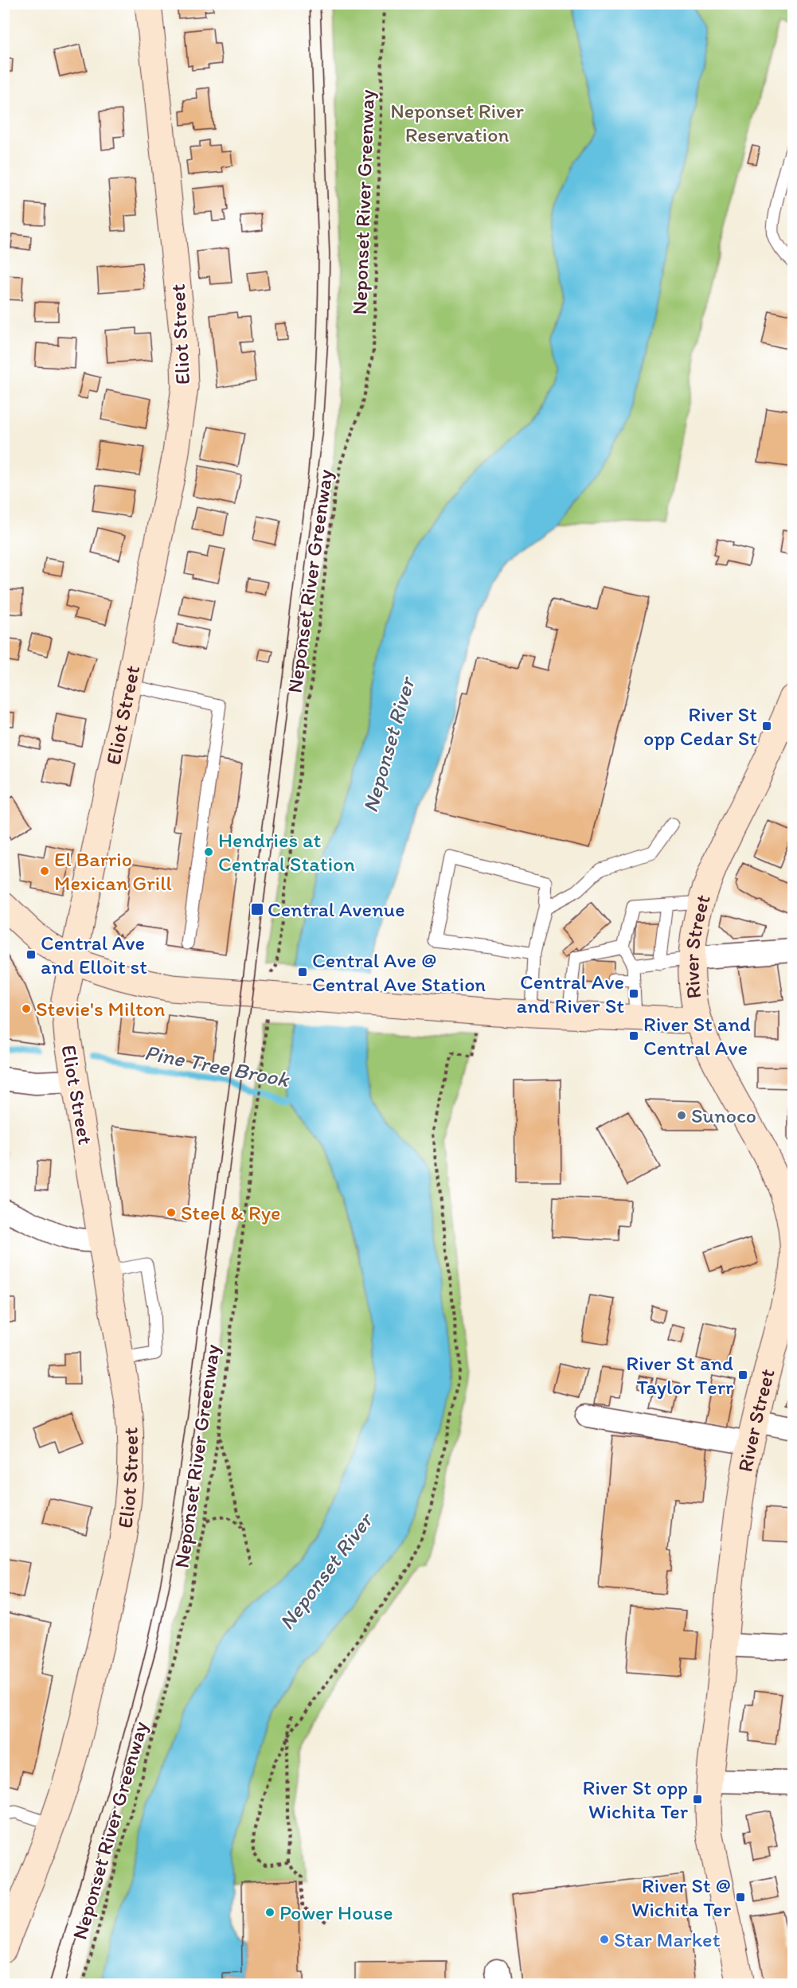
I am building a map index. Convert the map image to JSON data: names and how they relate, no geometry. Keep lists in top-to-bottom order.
{
  "streets": {
    "street": ["Eliot Street", "River Street"],
    "path": ["Neponset River Greenway"]
  },
  "water": ["Neponset River", "Pine Tree Brook"],
  "parks": ["Neponset River Reservation"],
  "places": {
    "transit": [
      "River St opp Cedar St",
      "Central Avenue",
      "Central Ave and Elloit st",
      "Central Ave @ Central Ave Station",
      "Central Ave and River St",
      "River St and Central Ave",
      "River St and Taylor Terr",
      "River St opp Wichita Ter",
      "River St @ Wichita Ter"
    ],
    "other": [
      "Hendries at Central Station",
      "El Barrio Mexican Grill",
      "Stevie's Milton",
      "Sunoco",
      "Steel & Rye",
      "Power House",
      "Star Market"
    ]
  }
}
